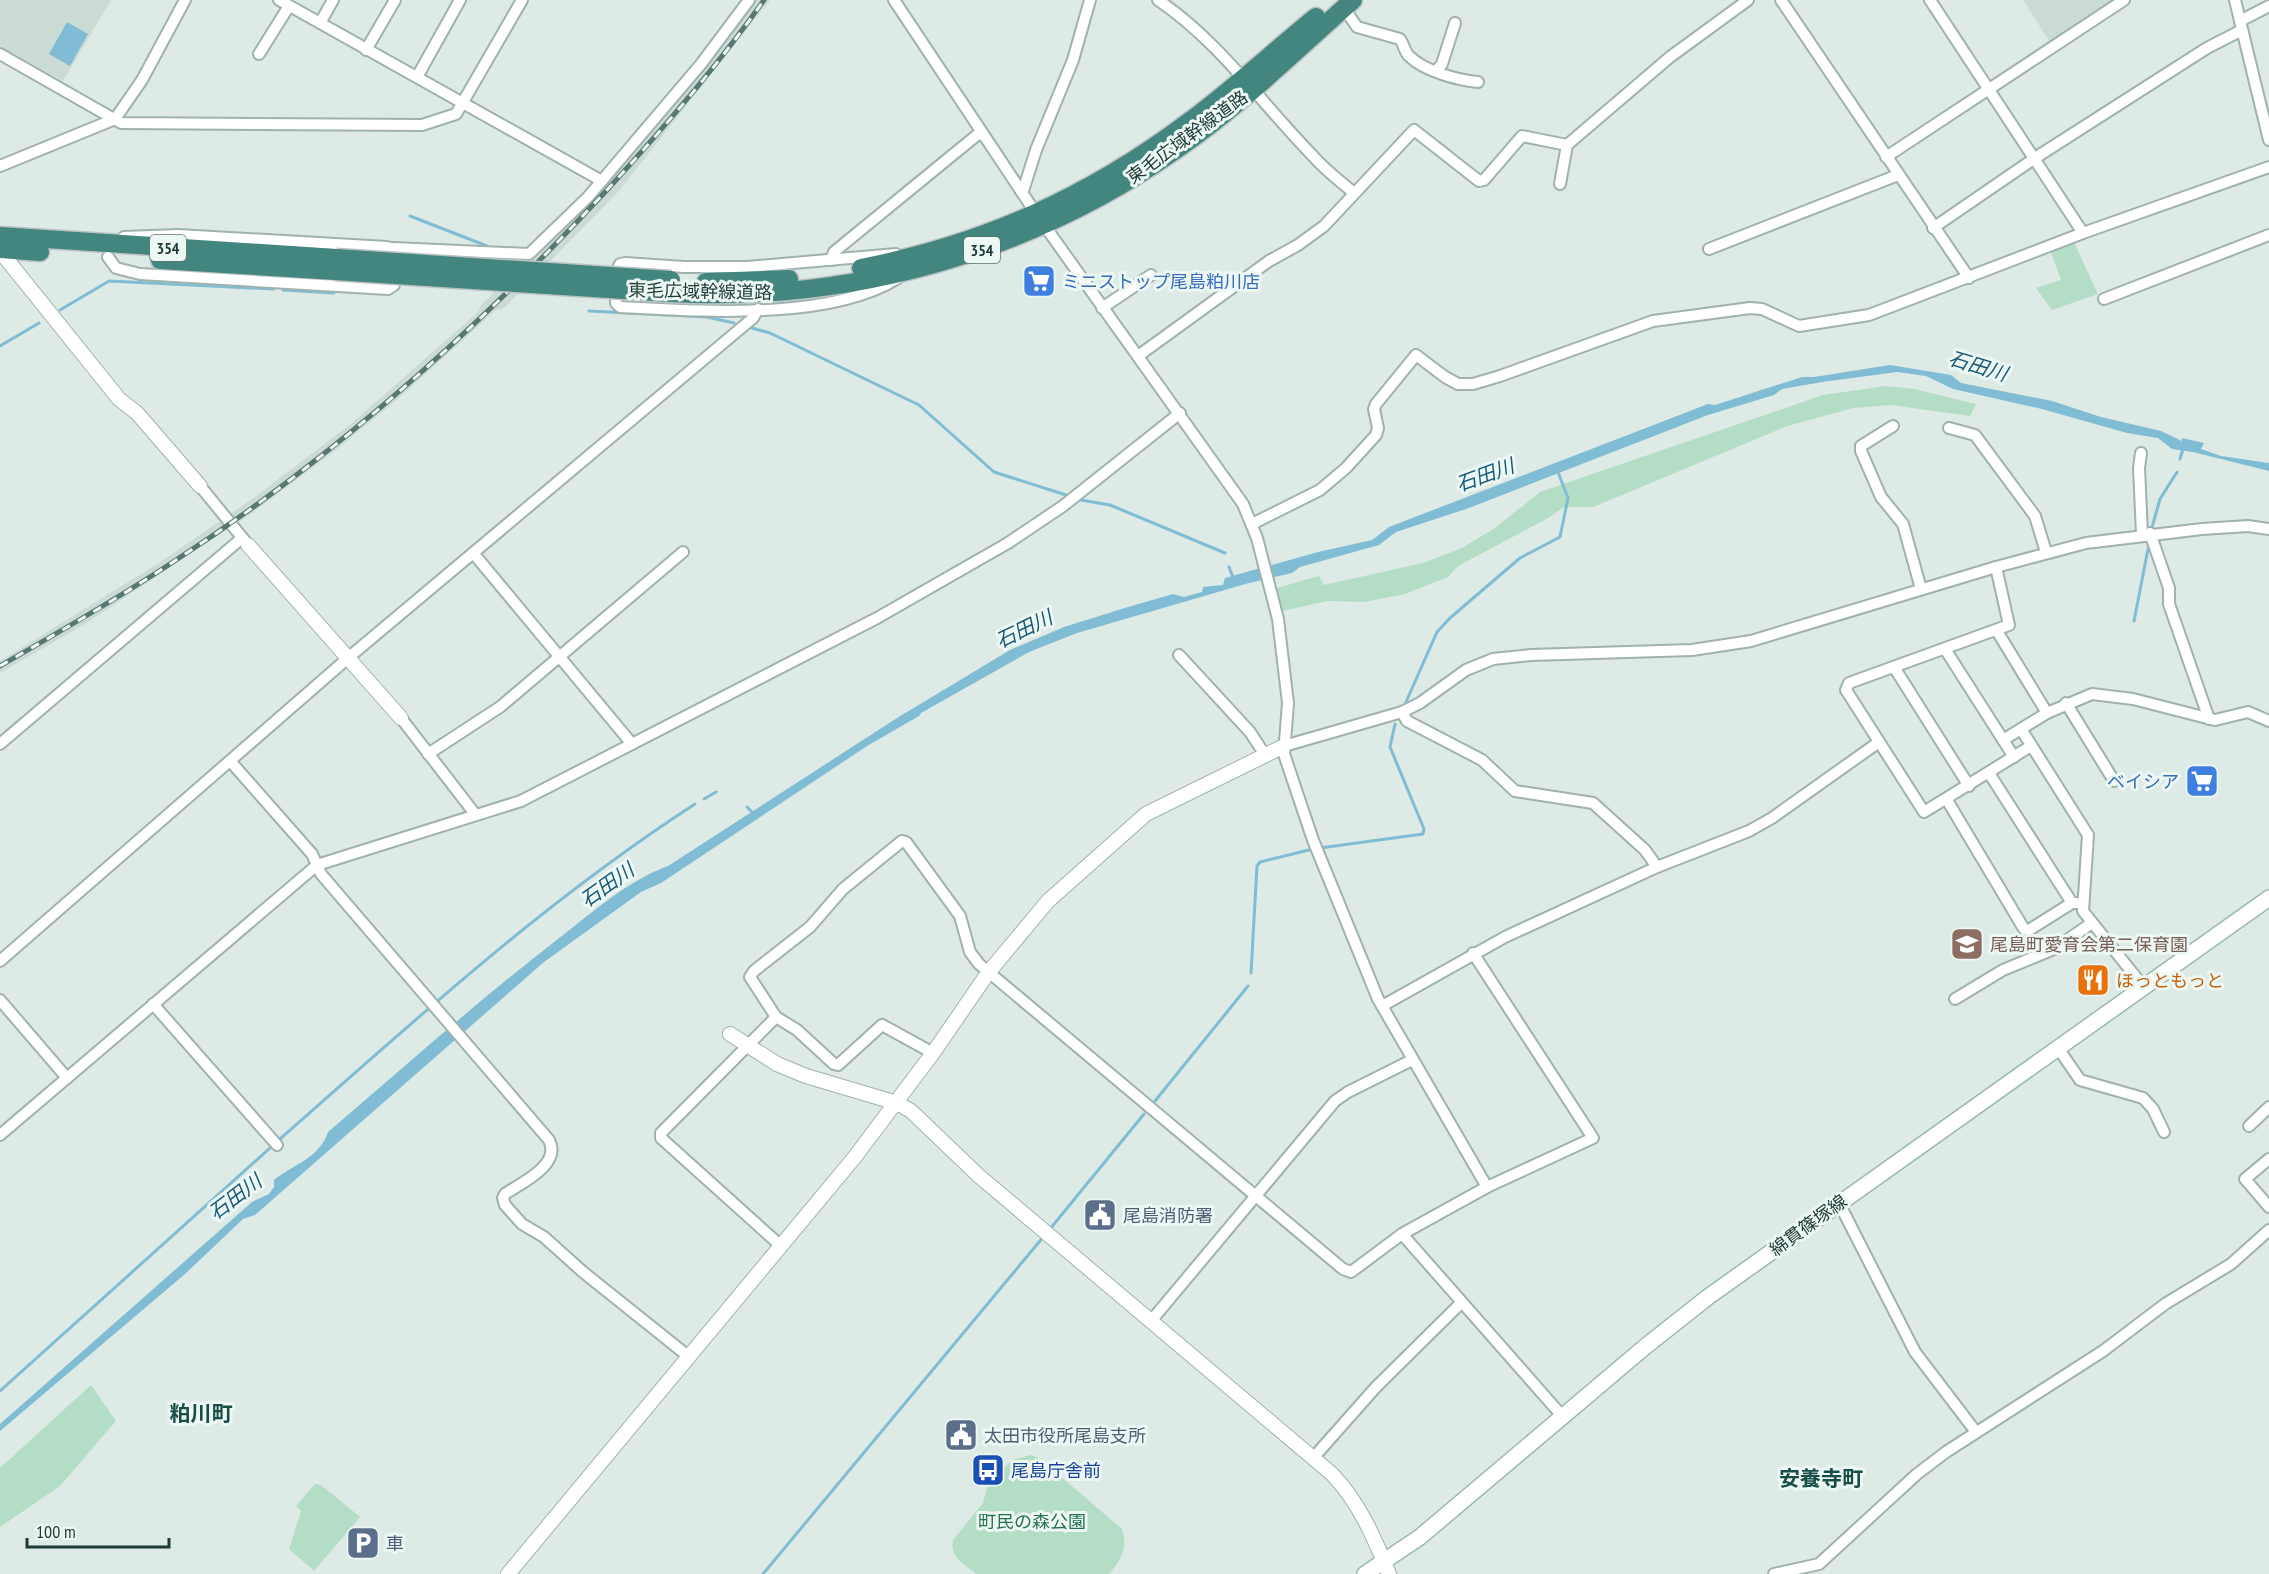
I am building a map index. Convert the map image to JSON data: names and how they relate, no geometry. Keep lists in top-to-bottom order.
{
  "streets": {
    "highway": ["東毛広域幹線道路", "354"],
    "main road": ["綿貫篠塚線"]
  },
  "districts": ["粕川町", "安養寺町"],
  "water": ["石田川"],
  "parks": ["町民の森公園"],
  "places": {
    "supermarket": ["ミニストップ尾島粕川店", "ベイシア"],
    "school or university": ["尾島町愛育会第二保育園"],
    "restaurant": ["ほっともっと"],
    "public building": ["尾島消防署", "太田市役所尾島支所"],
    "bus stop": ["尾島庁舎前"],
    "parking": ["車"]
  },
  "scale_bar": "100 m"
}
